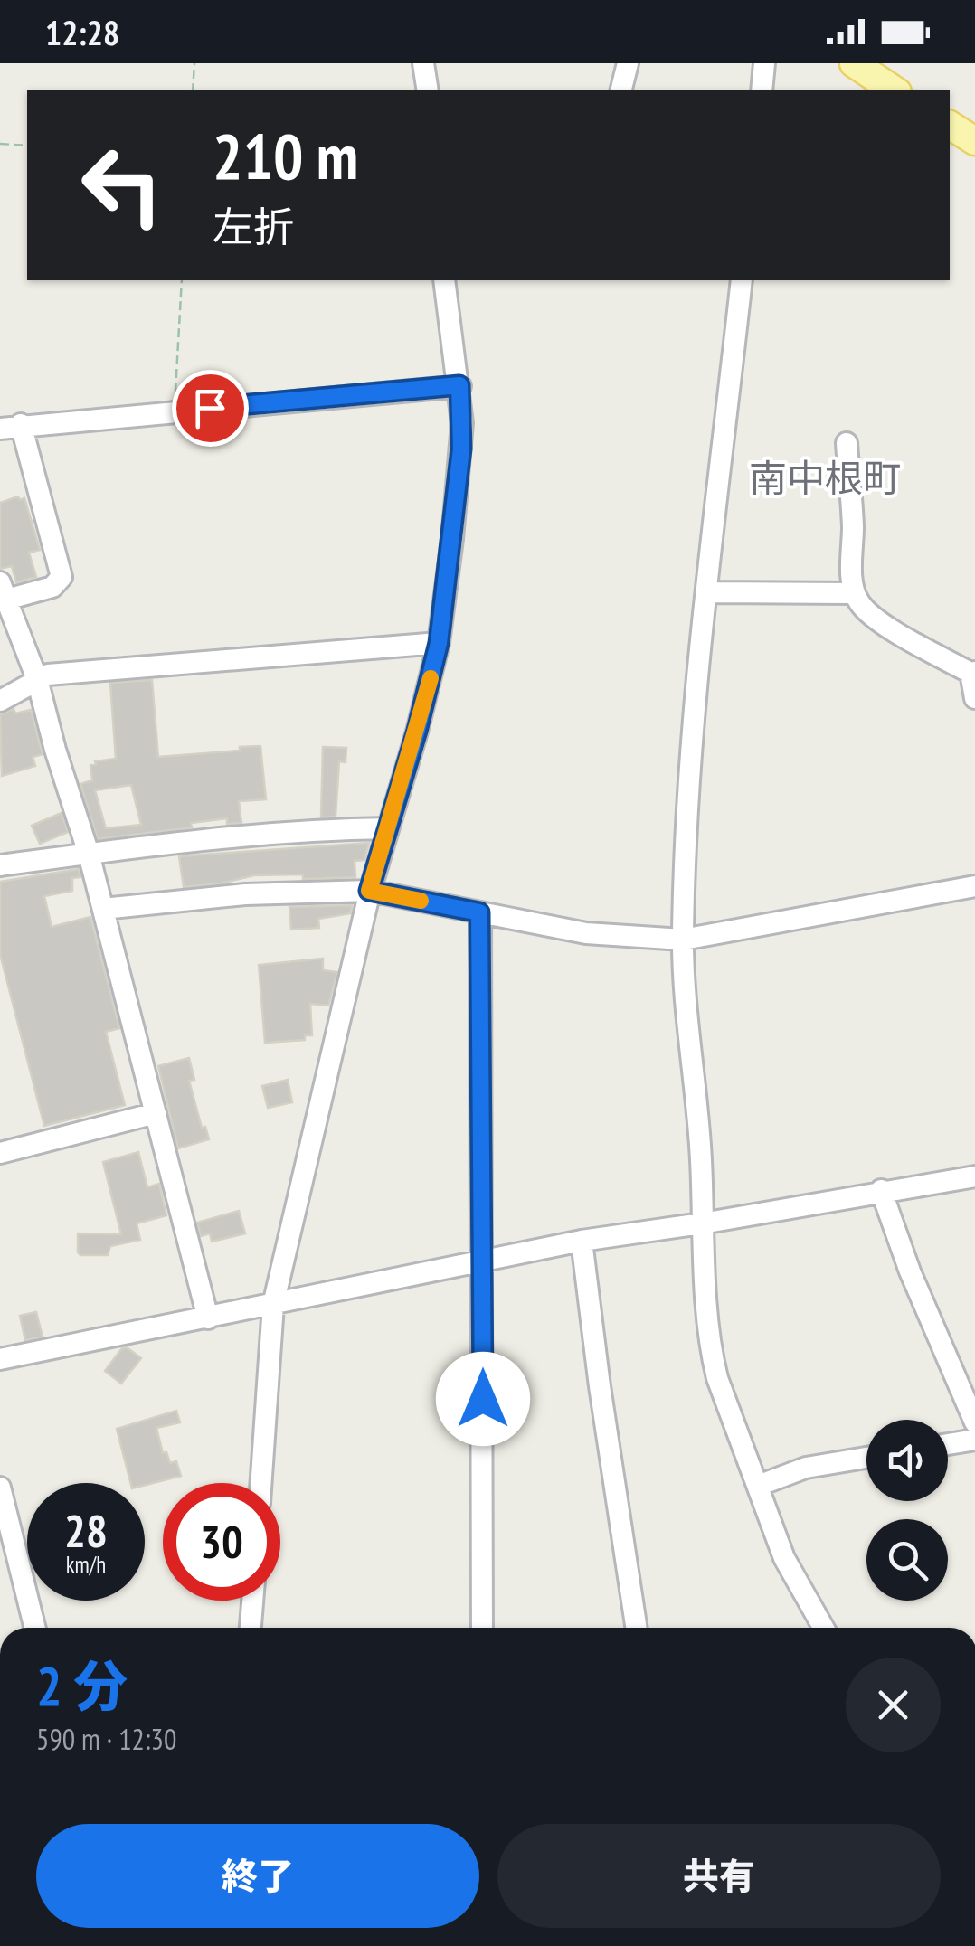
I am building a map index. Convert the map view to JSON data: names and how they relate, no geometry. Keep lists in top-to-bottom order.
{
  "districts": ["南中根町"],
  "page": {
    "status": "12:28",
    "turn": ["210 m", "左折"],
    "speed": "28 km/h",
    "limit": "30",
    "heading": ["2 分", "590 m · 12:30"],
    "buttons": ["終了", "共有"]
  }
}
